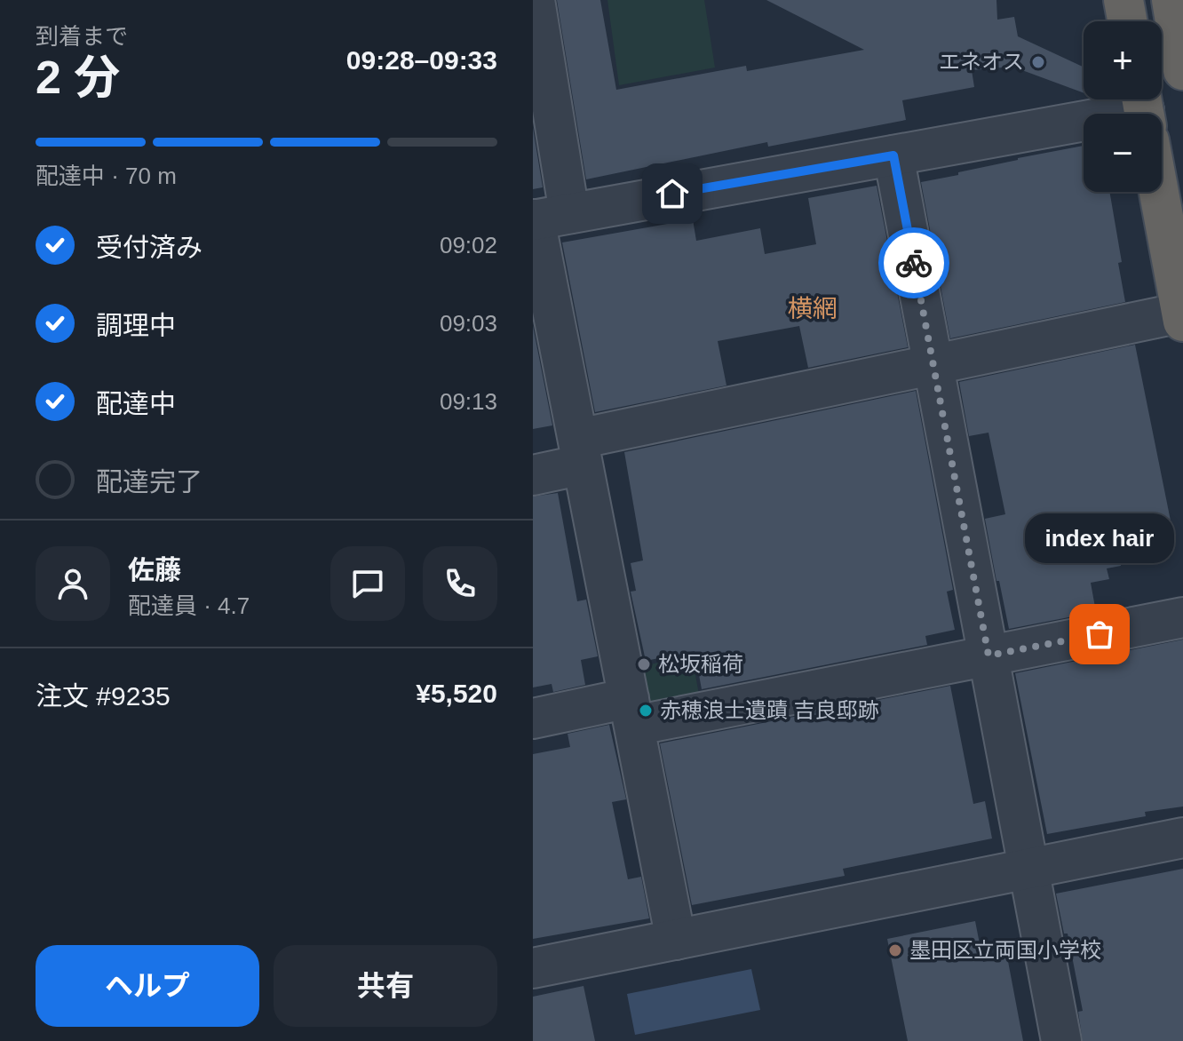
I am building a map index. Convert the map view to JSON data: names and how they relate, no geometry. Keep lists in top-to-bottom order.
{
  "districts": ["横網"],
  "places": [
    "エネオス",
    "index hair",
    "松坂稲荷",
    "赤穂浪士遺蹟 吉良邸跡",
    "墨田区立両国小学校"
  ],
  "page": {
    "heading": ["2 分", "到着まで", "09:28–09:33"],
    "panel": [
      "佐藤",
      "配達員 · 4.7",
      "注文 #9235",
      "¥5,520"
    ],
    "map_buttons": ["+", "−"],
    "bar": "配達中 · 70 m",
    "list": [
      ["受付済み", "09:02"],
      ["調理中", "09:03"],
      ["配達中", "09:13"],
      "配達完了"
    ],
    "bubble": "index hair",
    "buttons": ["ヘルプ", "共有"]
  }
}
